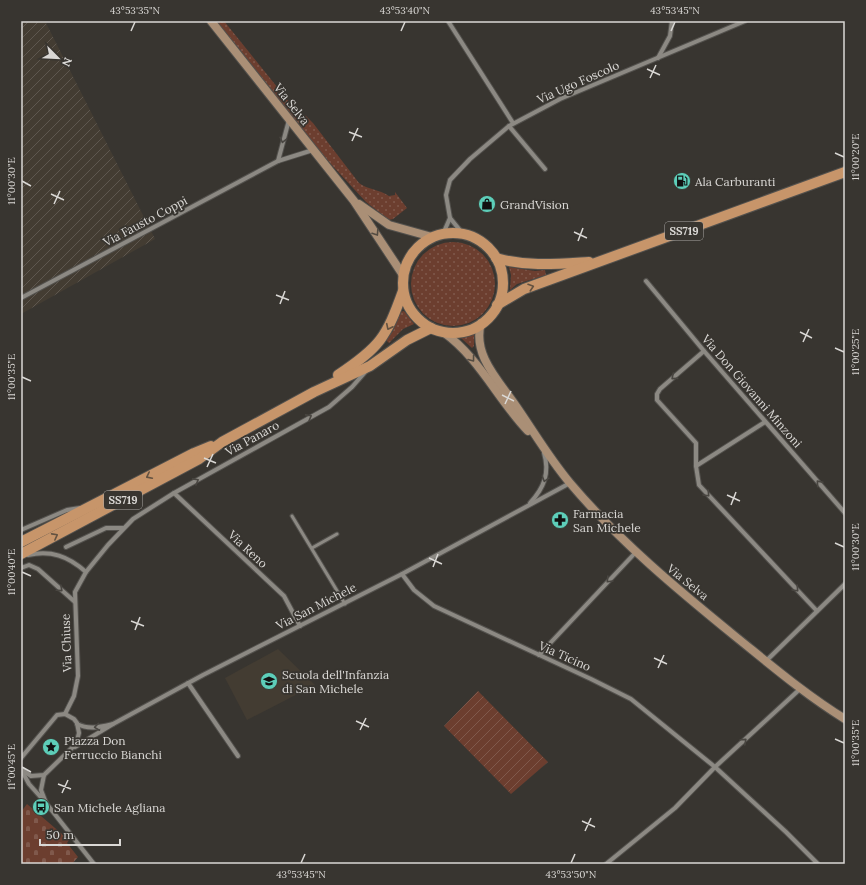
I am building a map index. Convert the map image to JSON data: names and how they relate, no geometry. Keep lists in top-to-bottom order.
{
  "streets": {
    "main road": ["Via Selva", "SS719"],
    "street": [
      "Via Ugo Foscolo",
      "Via Fausto Coppi",
      "Via Don Giovanni Minzoni",
      "Via Panaro",
      "Via Reno",
      "Via San Michele",
      "Via Chiuse",
      "Via Ticino"
    ]
  },
  "crossings": [
    ["Via Selva", "Via Fausto Coppi"],
    ["Via Selva", "SS719"],
    ["Via Selva", "Via San Michele"],
    ["SS719", "Via Panaro"],
    ["Via Panaro", "Via Reno"],
    ["Via Panaro", "Via Chiuse"],
    ["Via Reno", "Via San Michele"],
    ["Via San Michele", "Via Ticino"]
  ],
  "one_way": ["Via Don Giovanni Minzoni", "Via Panaro"],
  "places": {
    "fuel station": ["Ala Carburanti"],
    "shop": ["GrandVision"],
    "pharmacy": ["Farmacia San Michele"],
    "school or university": ["Scuola dell'Infanzia di San Michele"],
    "place": ["Piazza Don Ferruccio Bianchi"],
    "bus stop": ["San Michele Agliana"]
  },
  "scale_bar": "50 m",
  "north": "bottom right",
  "coordinates": [
    "43°53'35\"N",
    "43°53'40\"N",
    "43°53'45\"N",
    "11°00'20\"E",
    "11°00'30\"E",
    "11°00'25\"E",
    "11°00'35\"E",
    "11°00'40\"E",
    "11°00'45\"E",
    "43°53'50\"N"
  ]
}
